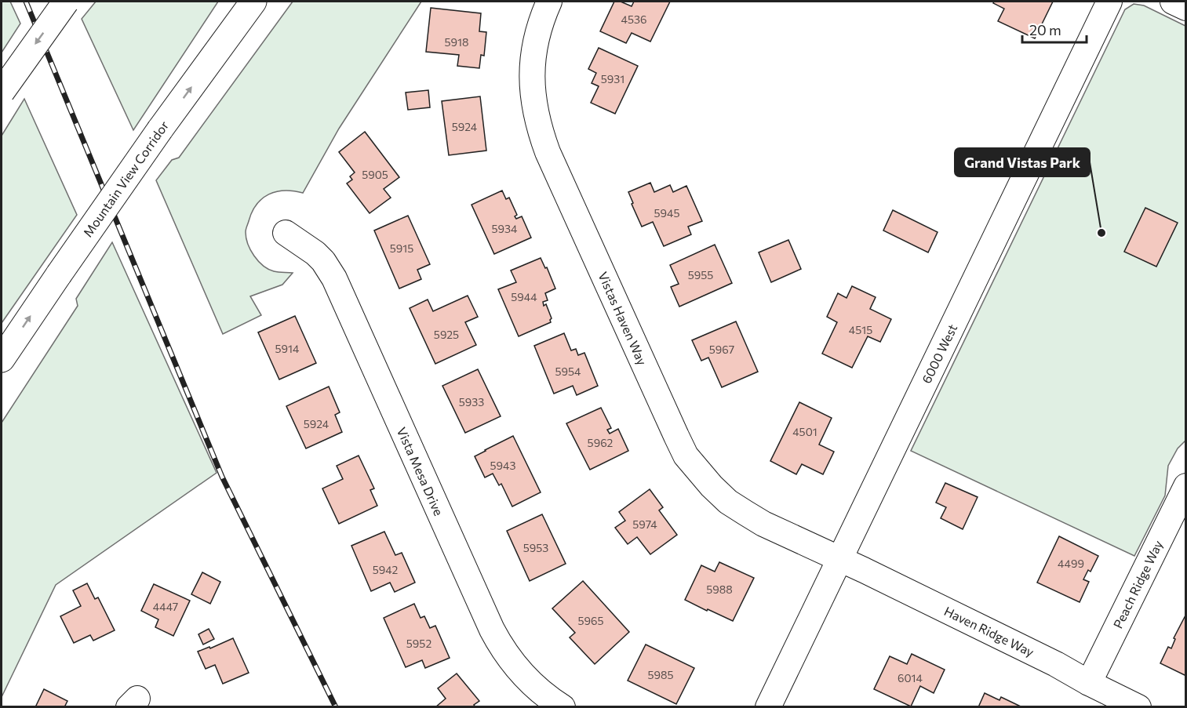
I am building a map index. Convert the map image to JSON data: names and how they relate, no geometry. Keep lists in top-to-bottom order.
{
  "streets": {
    "highway": ["Mountain View Corridor"],
    "street": [
      "Vistas Haven Way",
      "6000 West",
      "Vista Mesa Drive",
      "Peach Ridge Way",
      "Haven Ridge Way"
    ]
  },
  "crossings": [
    ["Vistas Haven Way", "6000 West"],
    ["Vistas Haven Way", "Haven Ridge Way"],
    ["6000 West", "Haven Ridge Way"],
    ["Peach Ridge Way", "Haven Ridge Way"]
  ],
  "one_way": ["Mountain View Corridor"],
  "places": ["Grand Vistas Park"],
  "house_numbers": [
    "4536",
    "5918",
    "5931",
    "5924",
    "5905",
    "5945",
    "5934",
    "5915",
    "5955",
    "5944",
    "4515",
    "5925",
    "5914",
    "5967",
    "5954",
    "5933",
    "5924",
    "4501",
    "5962",
    "5943",
    "5974",
    "5953",
    "4499",
    "5942",
    "5988",
    "4447",
    "5965",
    "5952",
    "5985",
    "6014"
  ],
  "scale_bar": "20 m"
}
